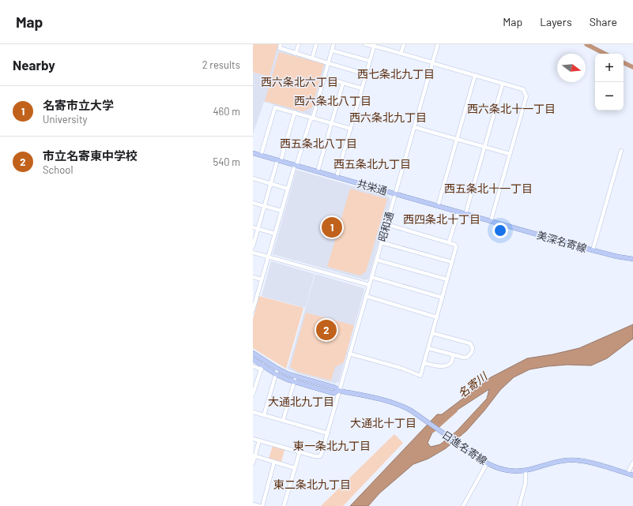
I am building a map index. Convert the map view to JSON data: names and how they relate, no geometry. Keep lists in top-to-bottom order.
{
  "streets": {
    "main road": ["共栄通", "美深名寄線", "日進名寄線"],
    "street": ["昭和通"]
  },
  "crossings": [
    ["共栄通", "昭和通"],
    ["共栄通", "美深名寄線"],
    ["昭和通", "日進名寄線"]
  ],
  "districts": [
    "西七条北九丁目",
    "西六条北六丁目",
    "西六条北八丁目",
    "西六条北十一丁目",
    "西六条北九丁目",
    "西五条北八丁目",
    "西五条北九丁目",
    "西五条北十一丁目",
    "西四条北十丁目",
    "大通北九丁目",
    "大通北十丁目",
    "東一条北九丁目",
    "東二条北九丁目"
  ],
  "water": ["名寄川"],
  "north": "right",
  "page": {
    "header": "Map",
    "nav": ["Map", "Layers", "Share"],
    "heading": ["Nearby", "2 results"],
    "map_buttons": ["+", "−"],
    "list": [
      {
        "mark": "1",
        "name": "名寄市立大学",
        "note": "University",
        "value": "460 m"
      },
      {
        "mark": "2",
        "name": "市立名寄東中学校",
        "note": "School",
        "value": "540 m"
      }
    ],
    "pins": ["1", "2"]
  }
}
